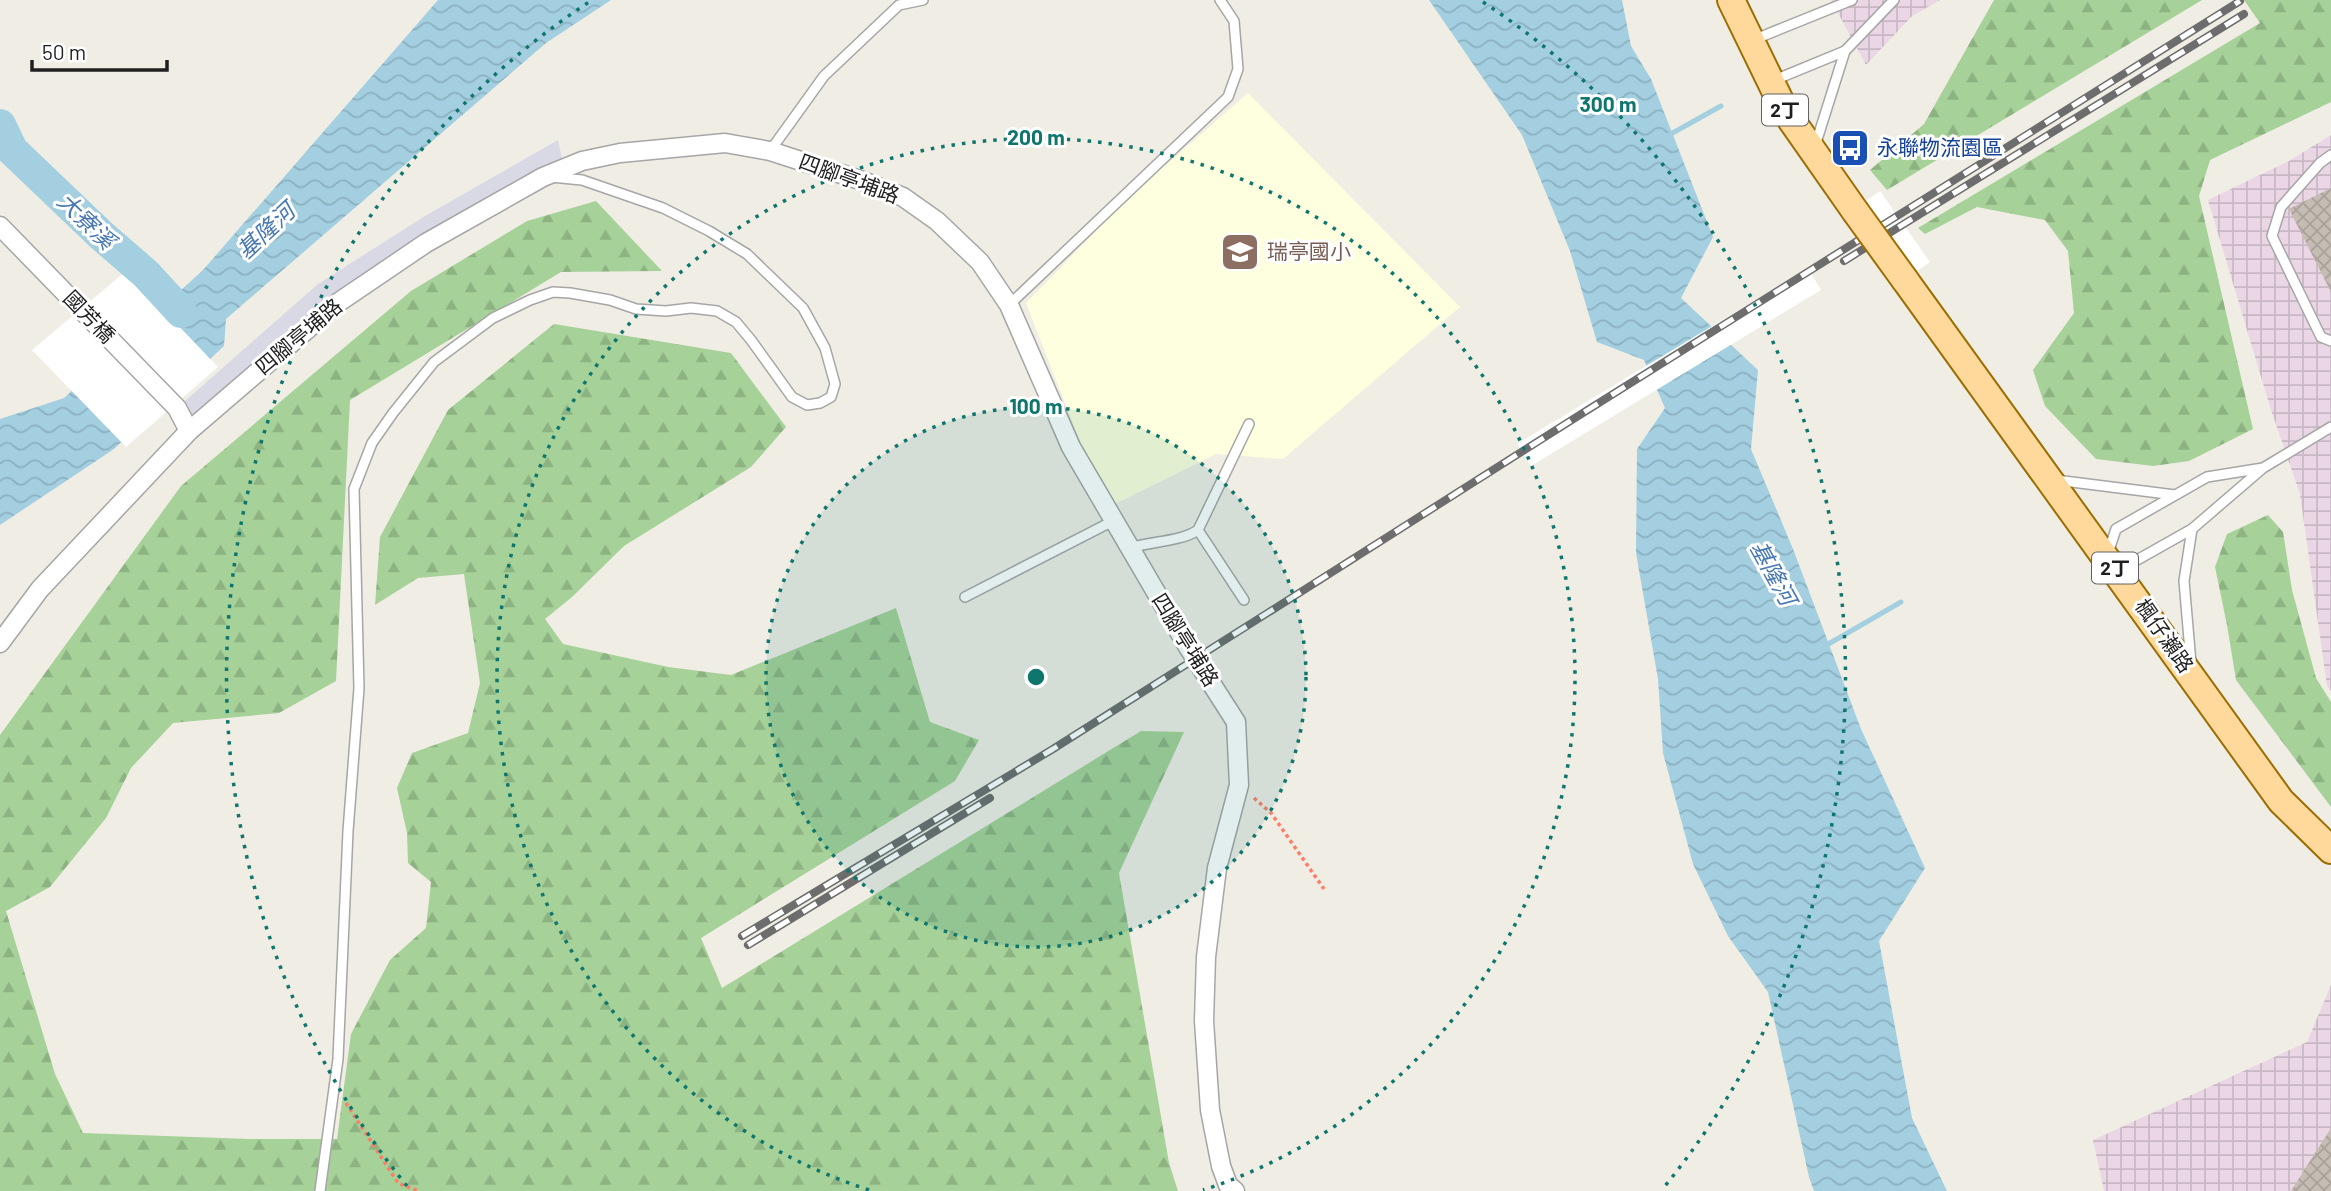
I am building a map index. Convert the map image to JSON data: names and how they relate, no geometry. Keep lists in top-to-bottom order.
{
  "streets": {
    "main road": ["2丁", "楓仔瀨路"],
    "street": ["四腳亭埔路", "國芳橋"]
  },
  "crossings": [
    ["2丁", "楓仔瀨路"],
    ["四腳亭埔路", "國芳橋"]
  ],
  "water": ["大寮溪", "基隆河"],
  "places": {
    "bus stop": ["永聯物流園區"],
    "school or university": ["瑞亭國小"]
  },
  "scale_bar": "50 m",
  "rings": ["300 m", "200 m", "100 m"]
}
